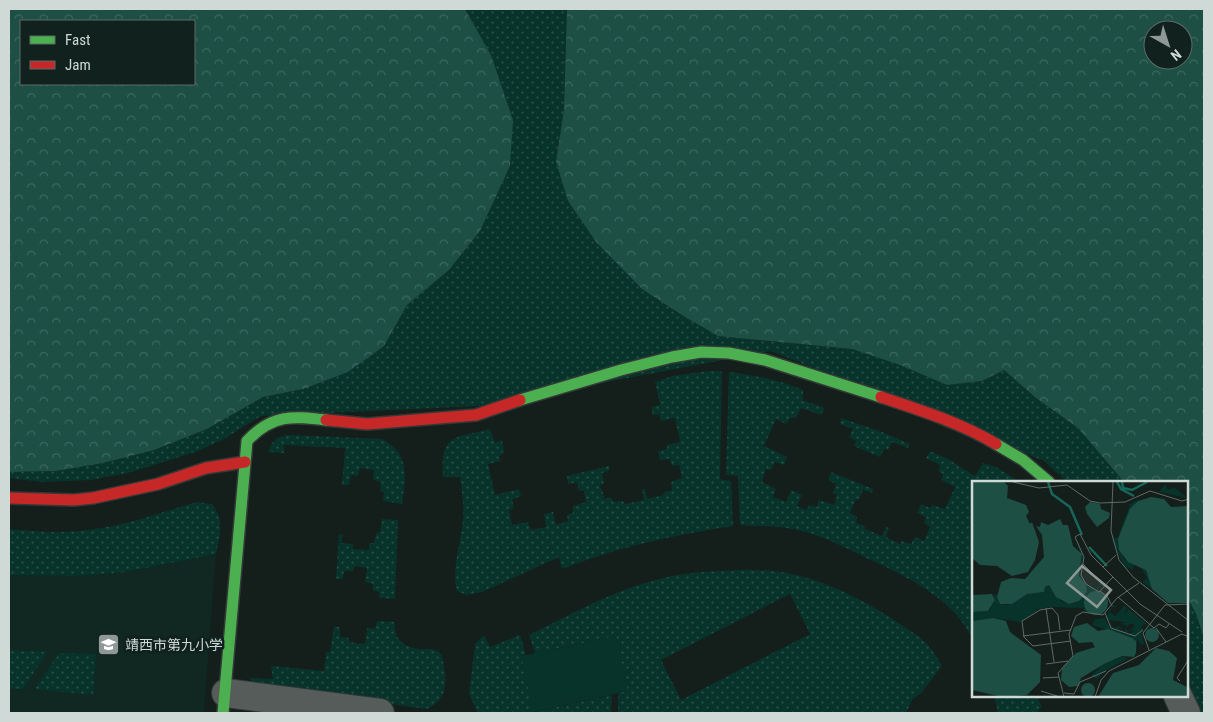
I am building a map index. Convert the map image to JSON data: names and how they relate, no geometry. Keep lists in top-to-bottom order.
{
  "places": {
    "school or university": ["靖西市第九小学"]
  },
  "legend": ["Fast", "Jam"],
  "north": "bottom right"
}
